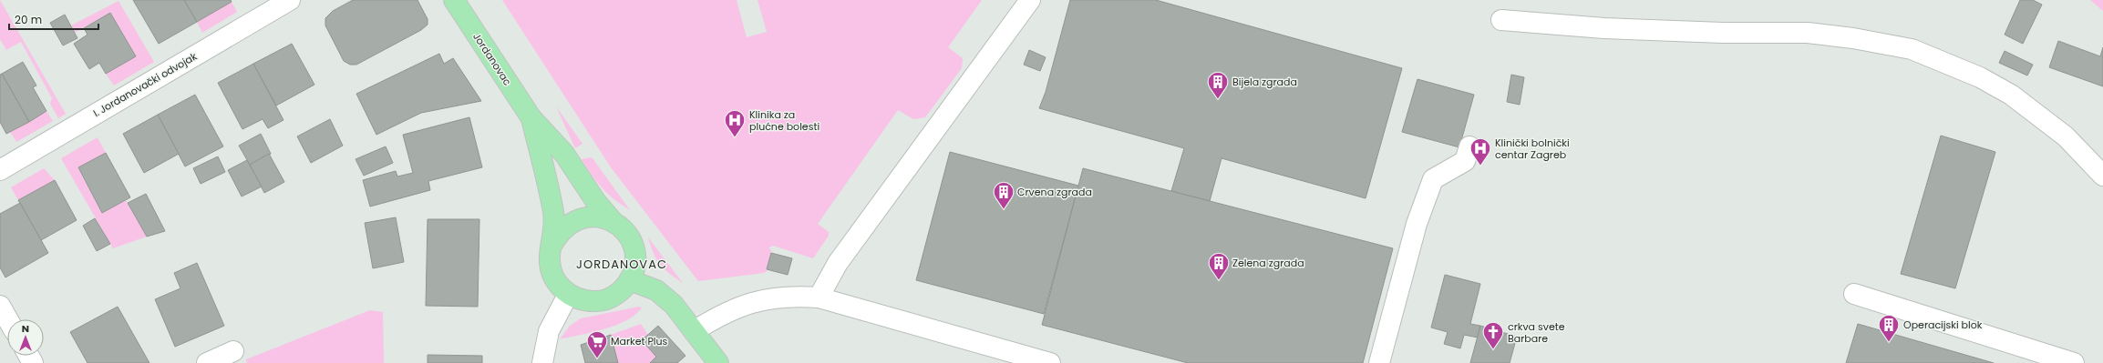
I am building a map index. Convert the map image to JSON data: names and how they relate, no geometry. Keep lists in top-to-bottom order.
{
  "streets": {
    "main road": ["Jordanovac"],
    "street": ["I. Jordanovački odvojak"]
  },
  "districts": ["JORDANOVAC"],
  "places": {
    "building": [
      "Bijela zgrada",
      "Crvena zgrada",
      "Zelena zgrada",
      "Operacijski blok"
    ],
    "hospital": ["Klinika za plućne bolesti", "Klinički bolnički centar Zagreb"],
    "church": ["crkva svete Barbare"],
    "supermarket": ["Market Plus"]
  },
  "scale_bar": "20 m",
  "north": "top"
}
